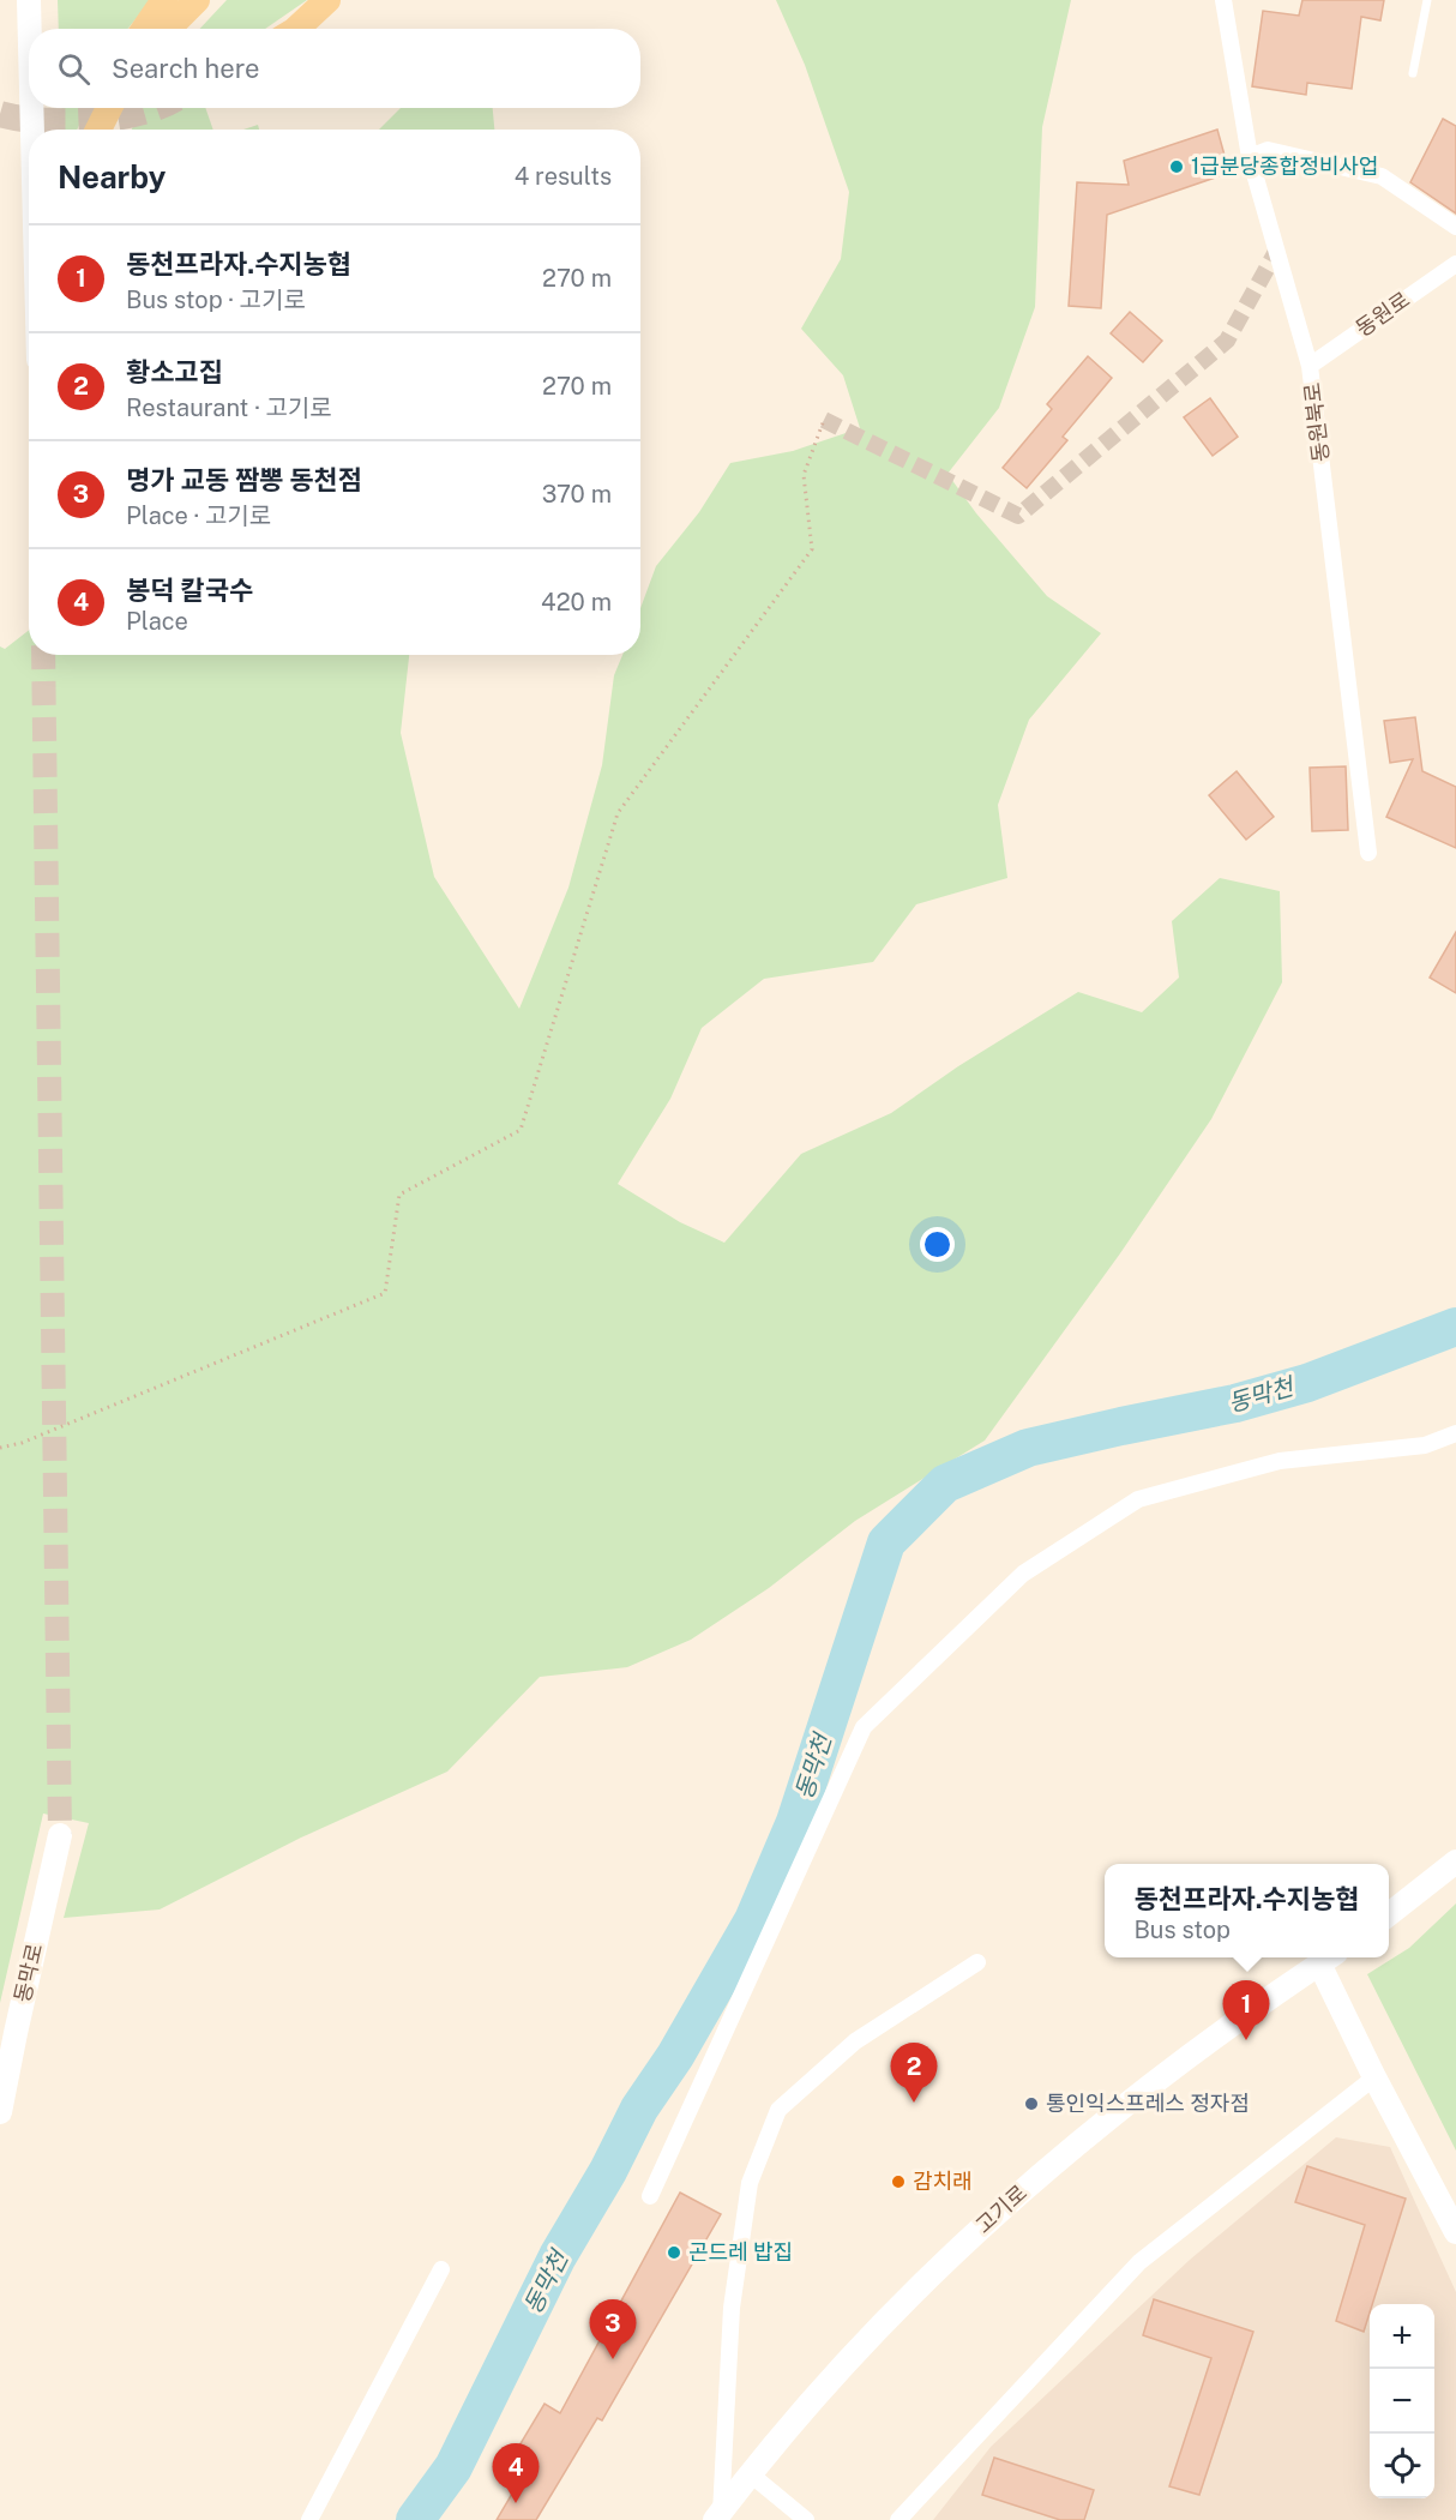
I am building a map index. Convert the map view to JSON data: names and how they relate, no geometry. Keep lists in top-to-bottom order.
{
  "streets": {
    "street": [
      "동원로",
      "동원북로",
      "동막로",
      "고기로"
    ]
  },
  "crossings": [
    ["동원로", "동원북로"]
  ],
  "water": ["동막천"],
  "places": [
    "1급분당종합정비사업",
    "통인익스프레스 정자점",
    "감치래",
    "곤드레 밥집"
  ],
  "page": {
    "search": "Search here",
    "heading": ["Nearby", "4 results"],
    "list": [
      {
        "mark": "1",
        "name": "동천프라자.수지농협",
        "note": "Bus stop · 고기로",
        "value": "270 m"
      },
      {
        "mark": "2",
        "name": "황소고집",
        "note": "Restaurant · 고기로",
        "value": "270 m"
      },
      {
        "mark": "3",
        "name": "명가 교동 짬뽕 동천점",
        "note": "Place · 고기로",
        "value": "370 m"
      },
      {
        "mark": "4",
        "name": "봉덕 칼국수",
        "note": "Place",
        "value": "420 m"
      }
    ],
    "popup": ["동천프라자.수지농협", "Bus stop"],
    "pins": [
      "1",
      "2",
      "3",
      "4"
    ],
    "map_buttons": ["+", "−"]
  }
}
